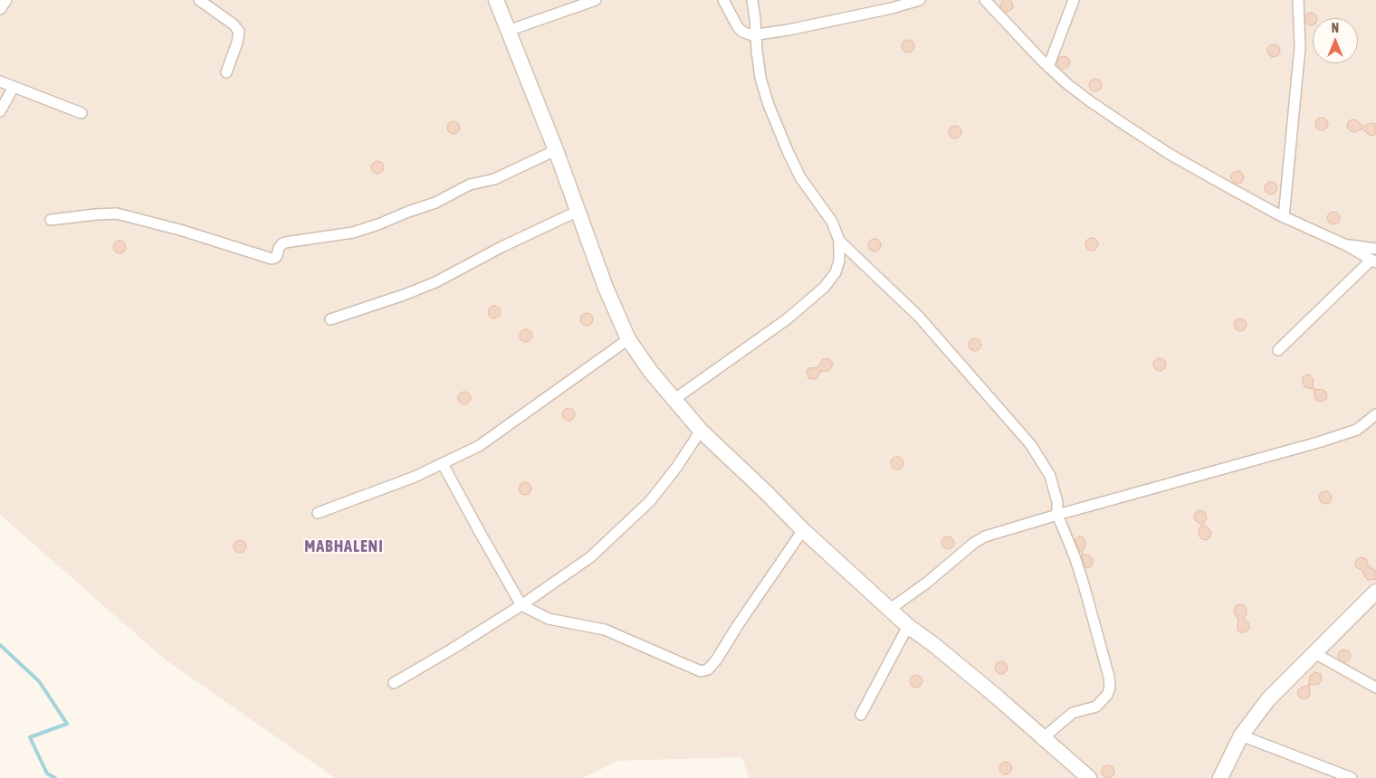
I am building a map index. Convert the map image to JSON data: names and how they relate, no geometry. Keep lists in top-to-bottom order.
{
  "districts": ["MABHALENI"],
  "north": "top"
}
